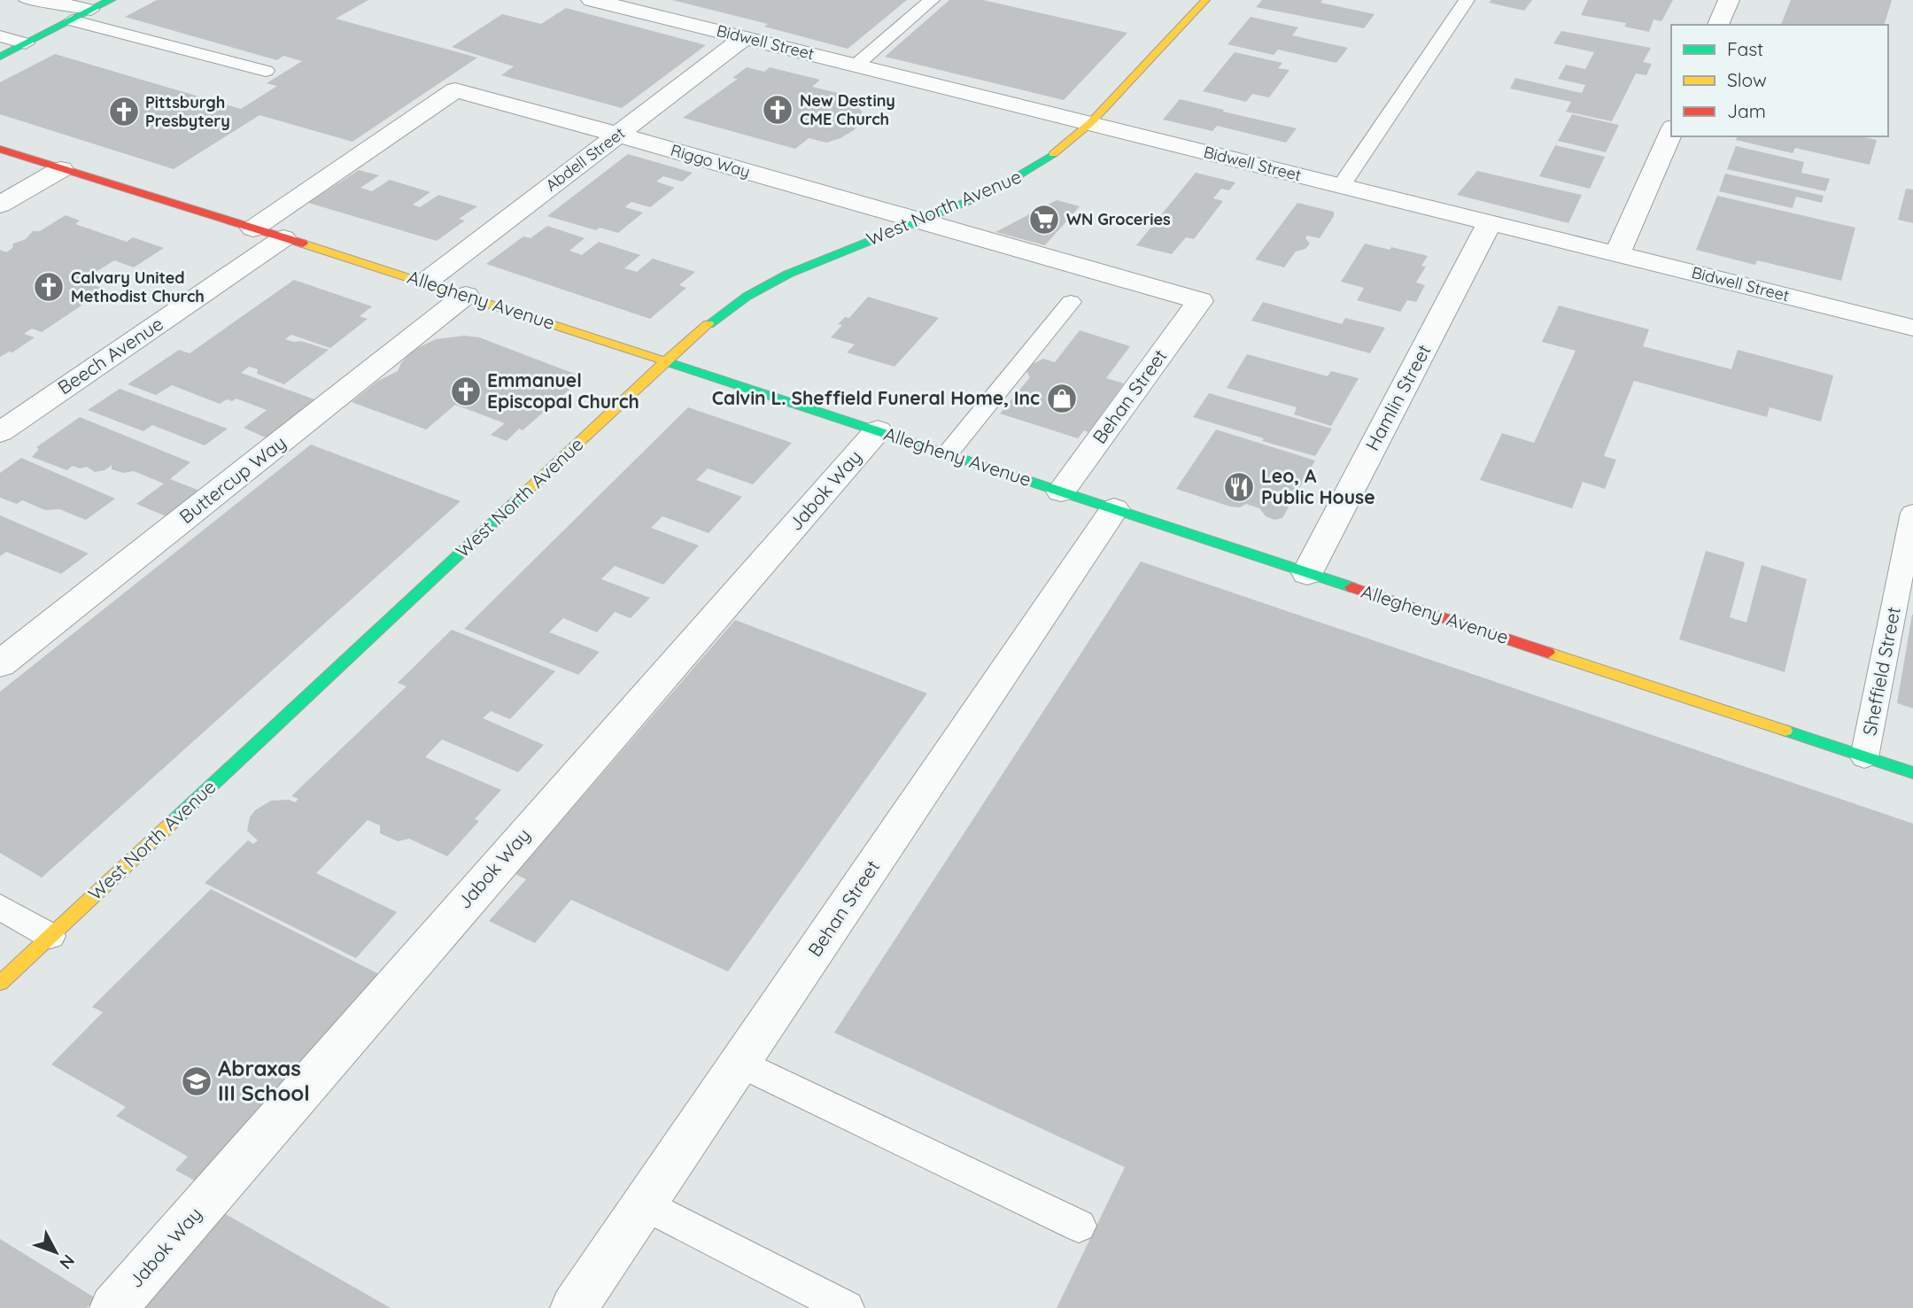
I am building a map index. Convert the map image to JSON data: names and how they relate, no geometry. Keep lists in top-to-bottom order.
{
  "streets": {
    "street": [
      "Bidwell Street",
      "Abdell Street",
      "Riggo Way",
      "West North Avenue",
      "Allegheny Avenue",
      "Beech Avenue",
      "Behan Street",
      "Hamlin Street",
      "Buttercup Way",
      "Jabok Way"
    ],
    "lane": ["Sheffield Street"]
  },
  "crossings": [
    ["Bidwell Street", "Abdell Street"],
    ["Bidwell Street", "West North Avenue"],
    ["Bidwell Street", "Hamlin Street"],
    ["Abdell Street", "Riggo Way"],
    ["Abdell Street", "Allegheny Avenue"],
    ["Riggo Way", "West North Avenue"],
    ["Riggo Way", "Allegheny Avenue"],
    ["Riggo Way", "Behan Street"],
    ["West North Avenue", "Allegheny Avenue"],
    ["Allegheny Avenue", "Beech Avenue"],
    ["Allegheny Avenue", "Behan Street"],
    ["Allegheny Avenue", "Hamlin Street"],
    ["Allegheny Avenue", "Buttercup Way"],
    ["Allegheny Avenue", "Jabok Way"],
    ["Allegheny Avenue", "Sheffield Street"]
  ],
  "places": {
    "church": [
      "New Destiny CME Church",
      "Pittsburgh Presbytery",
      "Calvary United Methodist Church",
      "Emmanuel Episcopal Church"
    ],
    "supermarket": ["WN Groceries"],
    "shop": ["Calvin L. Sheffield Funeral Home, Inc"],
    "restaurant": ["Leo, A Public House"],
    "school or university": ["Abraxas III School"]
  },
  "legend": ["Fast", "Slow", "Jam"],
  "north": "bottom right"
}
